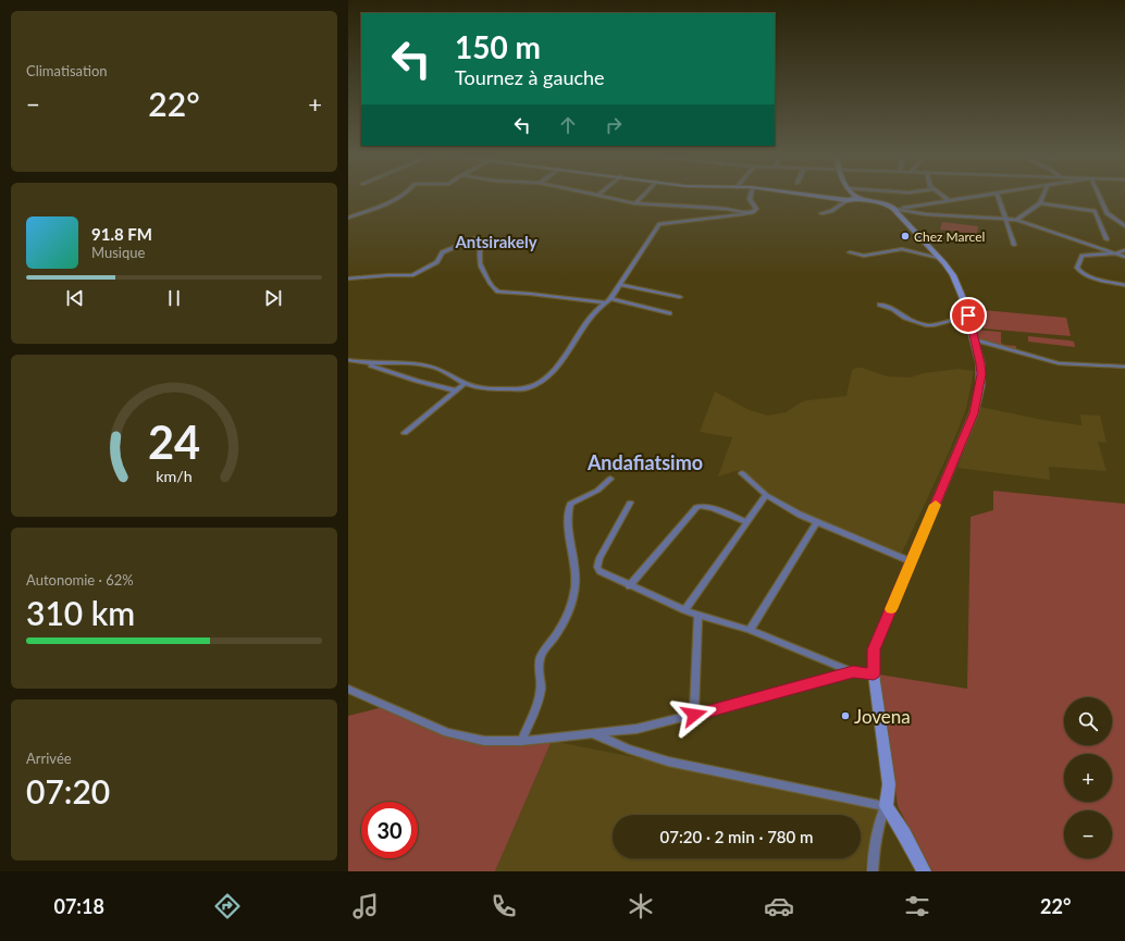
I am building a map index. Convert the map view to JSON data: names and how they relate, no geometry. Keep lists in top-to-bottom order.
{
  "districts": ["Antsirakely", "Andafiatsimo"],
  "places": ["Chez Marcel", "Jovena"],
  "page": {
    "tile": [
      "Climatisation",
      ["Autonomie · 62%", "310 km"],
      ["Arrivée", "07:20"]
    ],
    "turn": ["150 m", "Tournez à gauche"],
    "heat": ["−", "22°", "+"],
    "song": ["91.8 FM", "Musique"],
    "map_buttons": ["+", "−"],
    "limit": "30",
    "trip": "07:20 · 2 min · 780 m",
    "tabs": ["07:18", "22°"],
    "gauge": ["24", "km/h"]
  }
}
